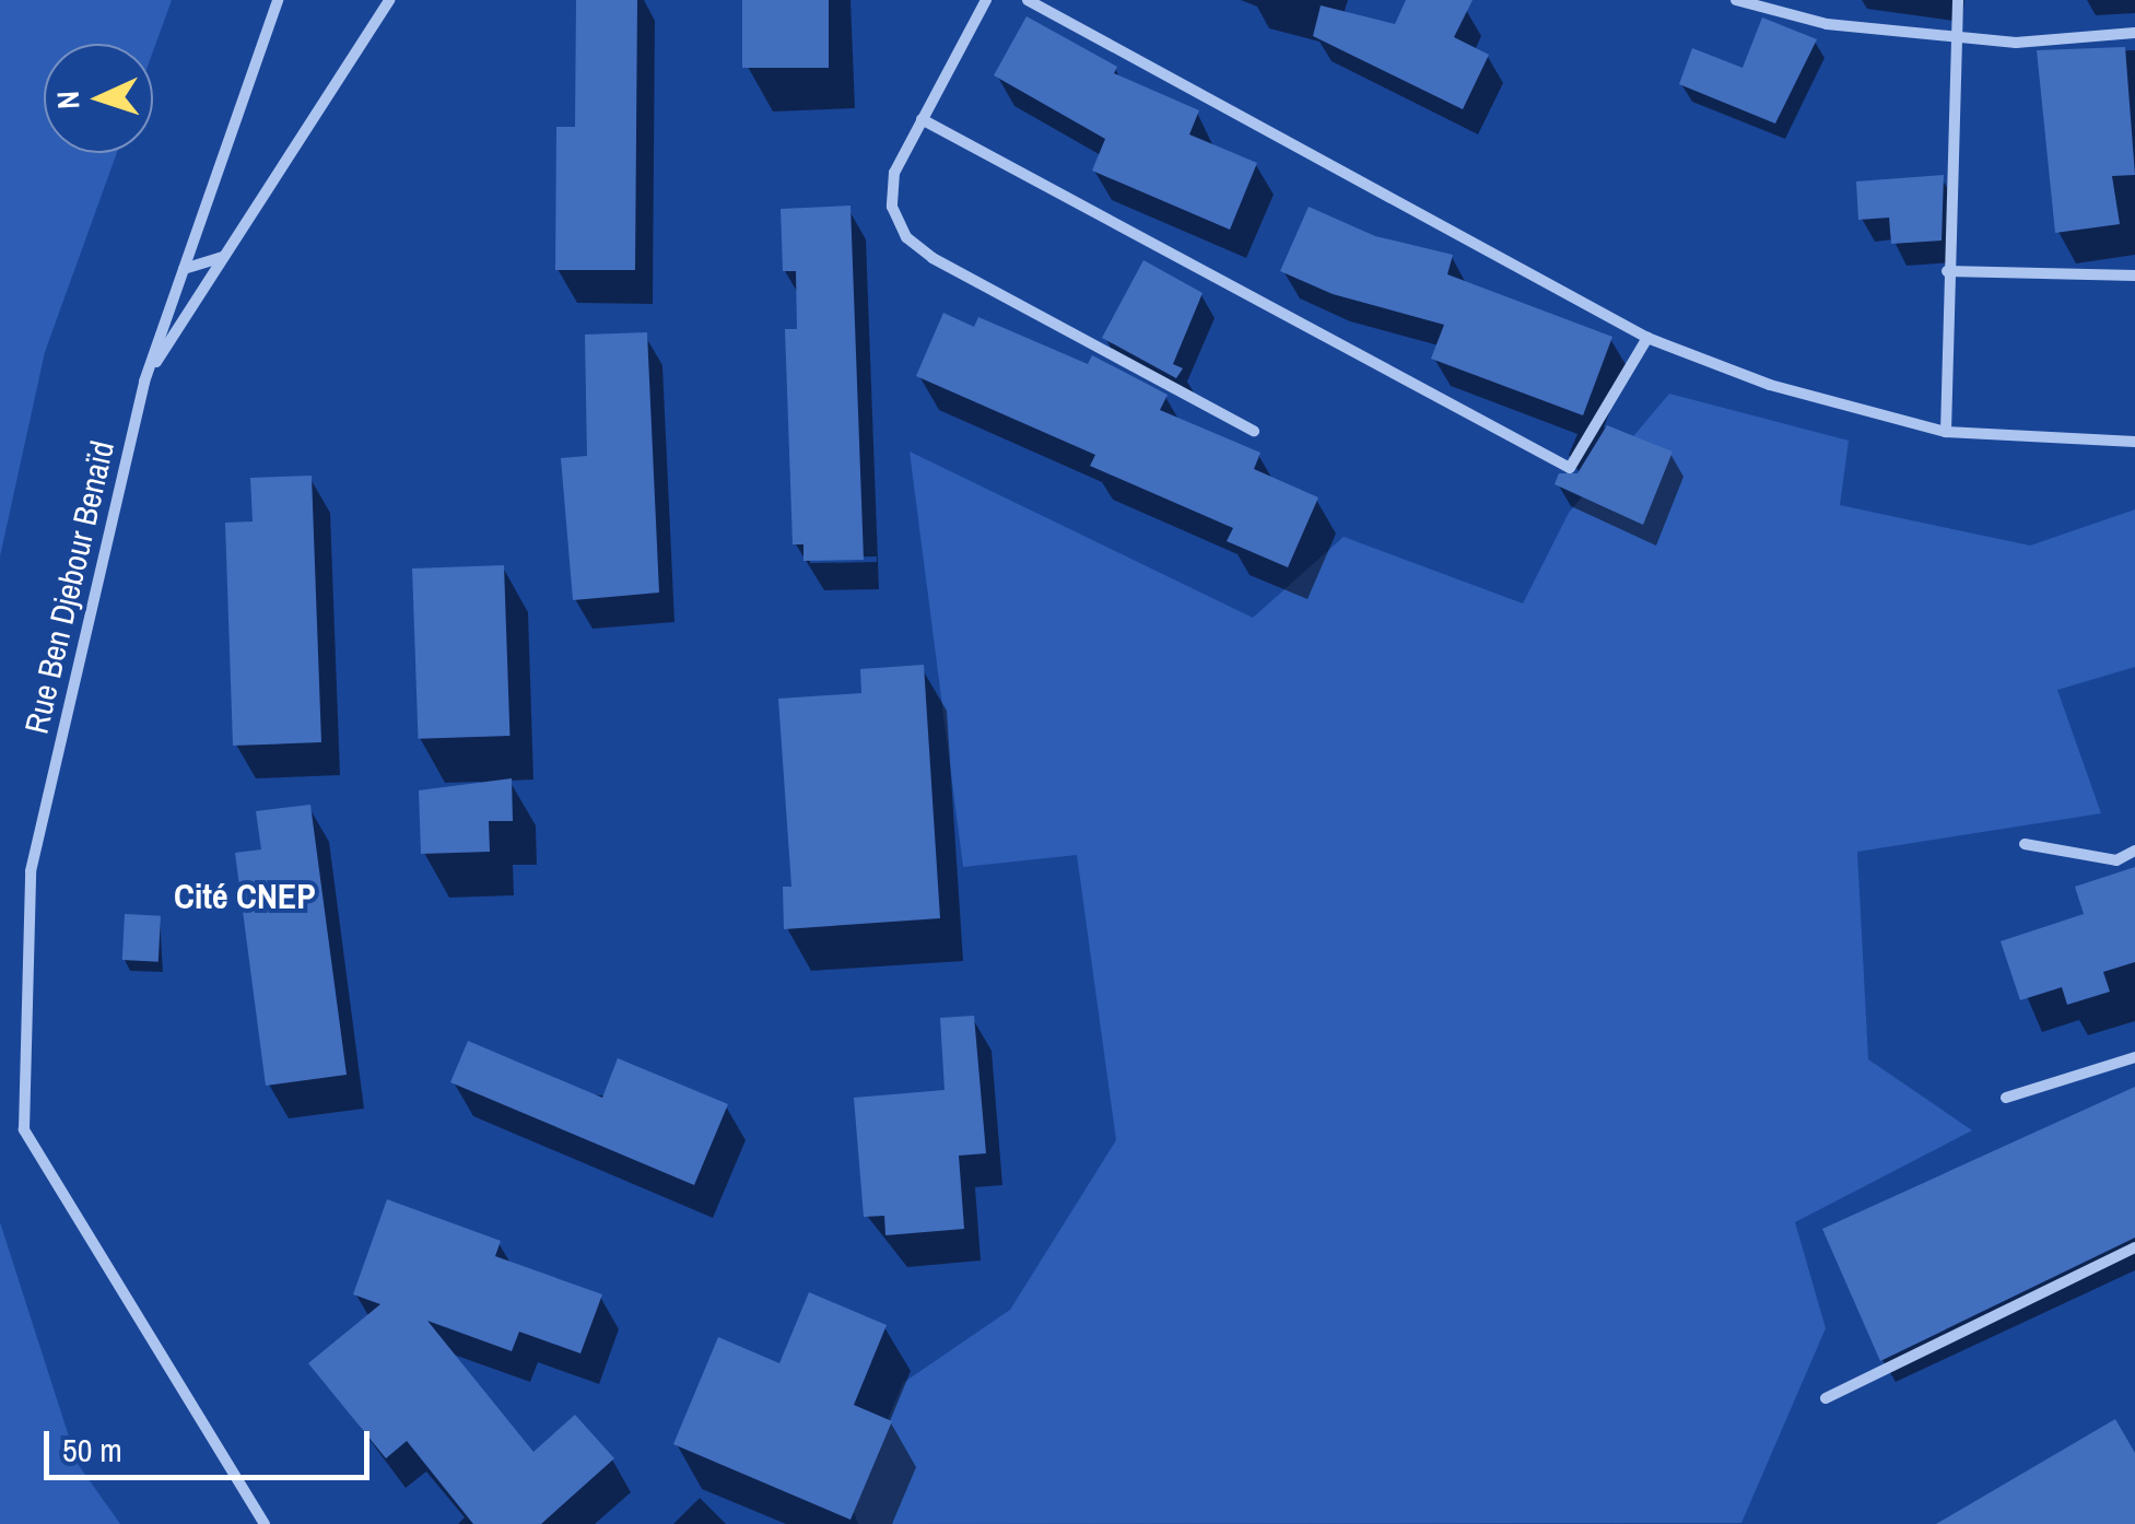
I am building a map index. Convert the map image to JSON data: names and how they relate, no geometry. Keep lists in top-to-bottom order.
{
  "streets": {
    "street": ["Rue Ben Djebour Benaïd"]
  },
  "districts": ["Cité CNEP"],
  "scale_bar": "50 m",
  "north": "left"
}
